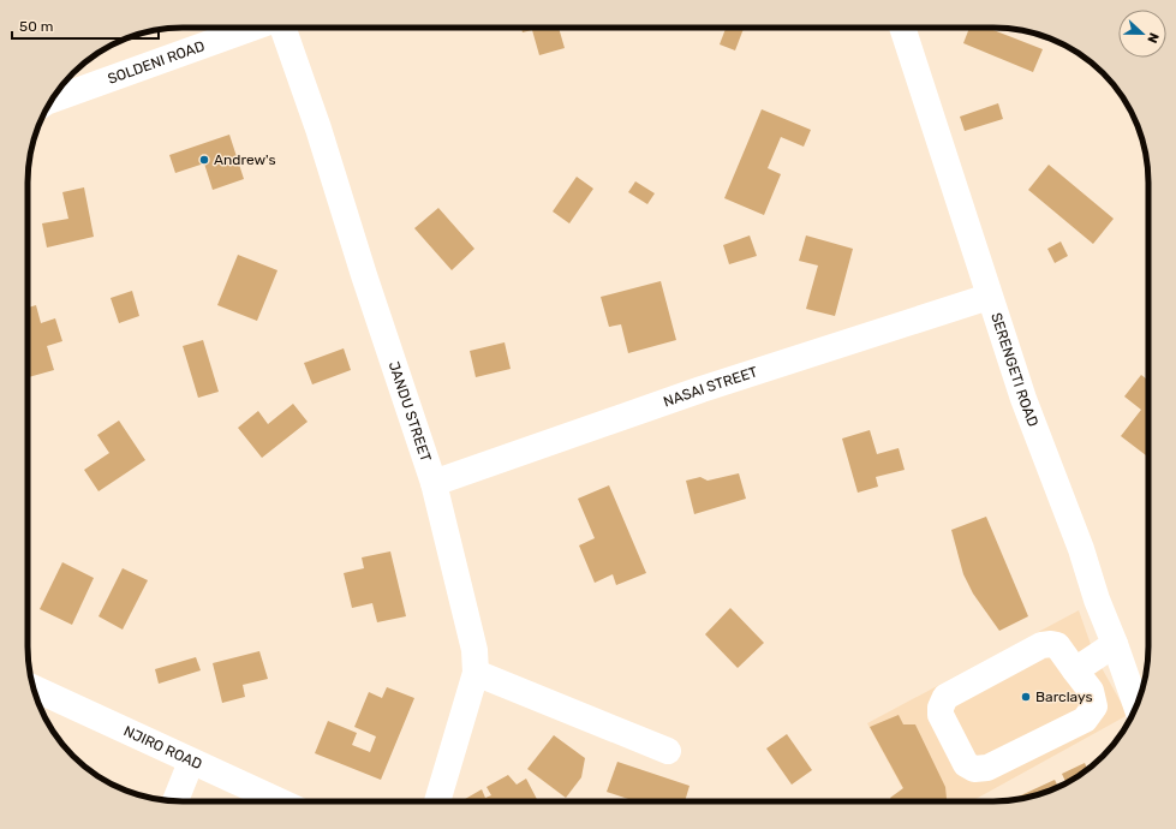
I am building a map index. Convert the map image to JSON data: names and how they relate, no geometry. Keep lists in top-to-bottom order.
{
  "streets": {
    "street": [
      "SOLDENI ROAD",
      "SERENGETI ROAD",
      "NASAI STREET",
      "JANDU STREET",
      "NJIRO ROAD"
    ]
  },
  "crossings": [
    ["SERENGETI ROAD", "NASAI STREET"],
    ["NASAI STREET", "JANDU STREET"]
  ],
  "places": ["Andrew's", "Barclays"],
  "scale_bar": "50 m",
  "north": "right"
}
